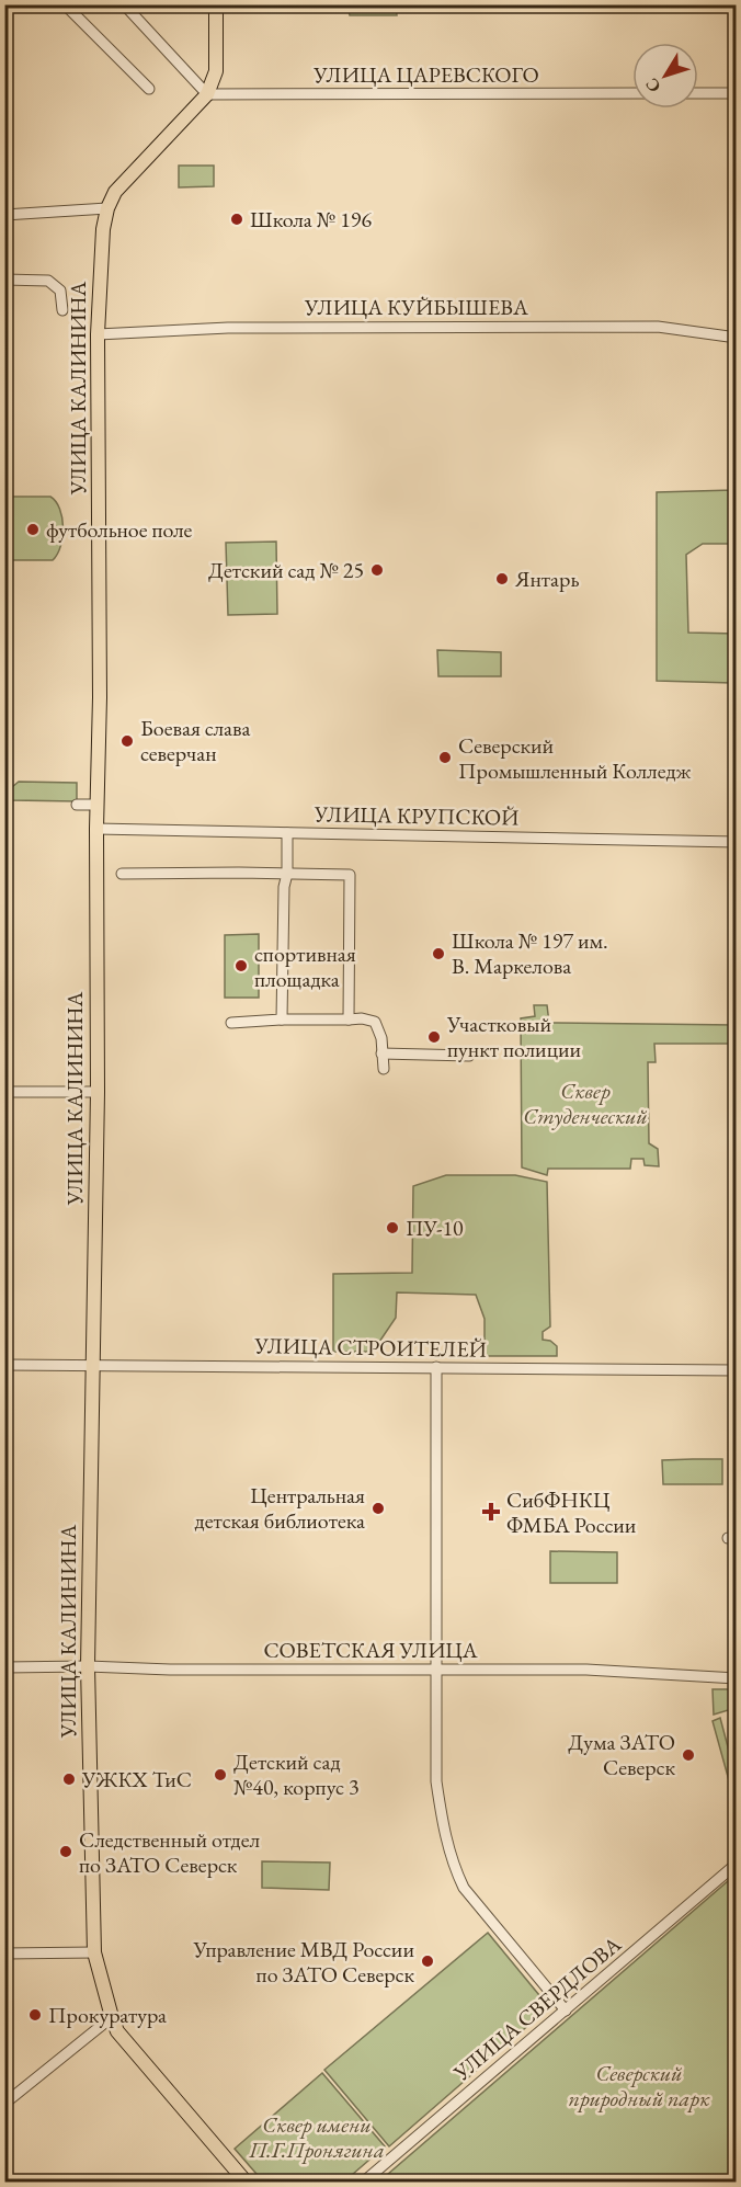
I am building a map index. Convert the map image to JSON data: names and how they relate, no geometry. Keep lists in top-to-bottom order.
{
  "streets": {
    "main road": ["УЛИЦА КАЛИНИНА"],
    "street": [
      "УЛИЦА ЦАРЕВСКОГО",
      "УЛИЦА КУЙБЫШЕВА",
      "УЛИЦА КРУПСКОЙ",
      "УЛИЦА СТРОИТЕЛЕЙ",
      "СОВЕТСКАЯ УЛИЦА",
      "УЛИЦА СВЕРДЛОВА"
    ]
  },
  "crossings": [
    ["УЛИЦА ЦАРЕВСКОГО", "УЛИЦА КАЛИНИНА"],
    ["УЛИЦА КУЙБЫШЕВА", "УЛИЦА КАЛИНИНА"],
    ["УЛИЦА КАЛИНИНА", "УЛИЦА КРУПСКОЙ"],
    ["УЛИЦА КАЛИНИНА", "УЛИЦА СТРОИТЕЛЕЙ"],
    ["УЛИЦА КАЛИНИНА", "СОВЕТСКАЯ УЛИЦА"]
  ],
  "parks": ["Сквер Студенческий", "Северский природный парк", "Сквер имени П.Г.Пронягина"],
  "places": {
    "other": [
      "Школа № 196",
      "футбольное поле",
      "Детский сад № 25",
      "Янтарь",
      "Боевая слава северчан",
      "Северский Промышленный Колледж",
      "Школа № 197 им. В. Маркелова",
      "спортивная площадка",
      "Участковый пункт полиции",
      "ПУ-10",
      "Центральная детская библиотека",
      "Дума ЗАТО Северск",
      "Детский сад №40, корпус 3",
      "УЖКХ ТиС",
      "Следственный отдел по ЗАТО Северск",
      "Управление МВД России по ЗАТО Северск",
      "Прокуратура"
    ],
    "health": ["СибФНКЦ ФМБА России"]
  },
  "north": "bottom left"
}
